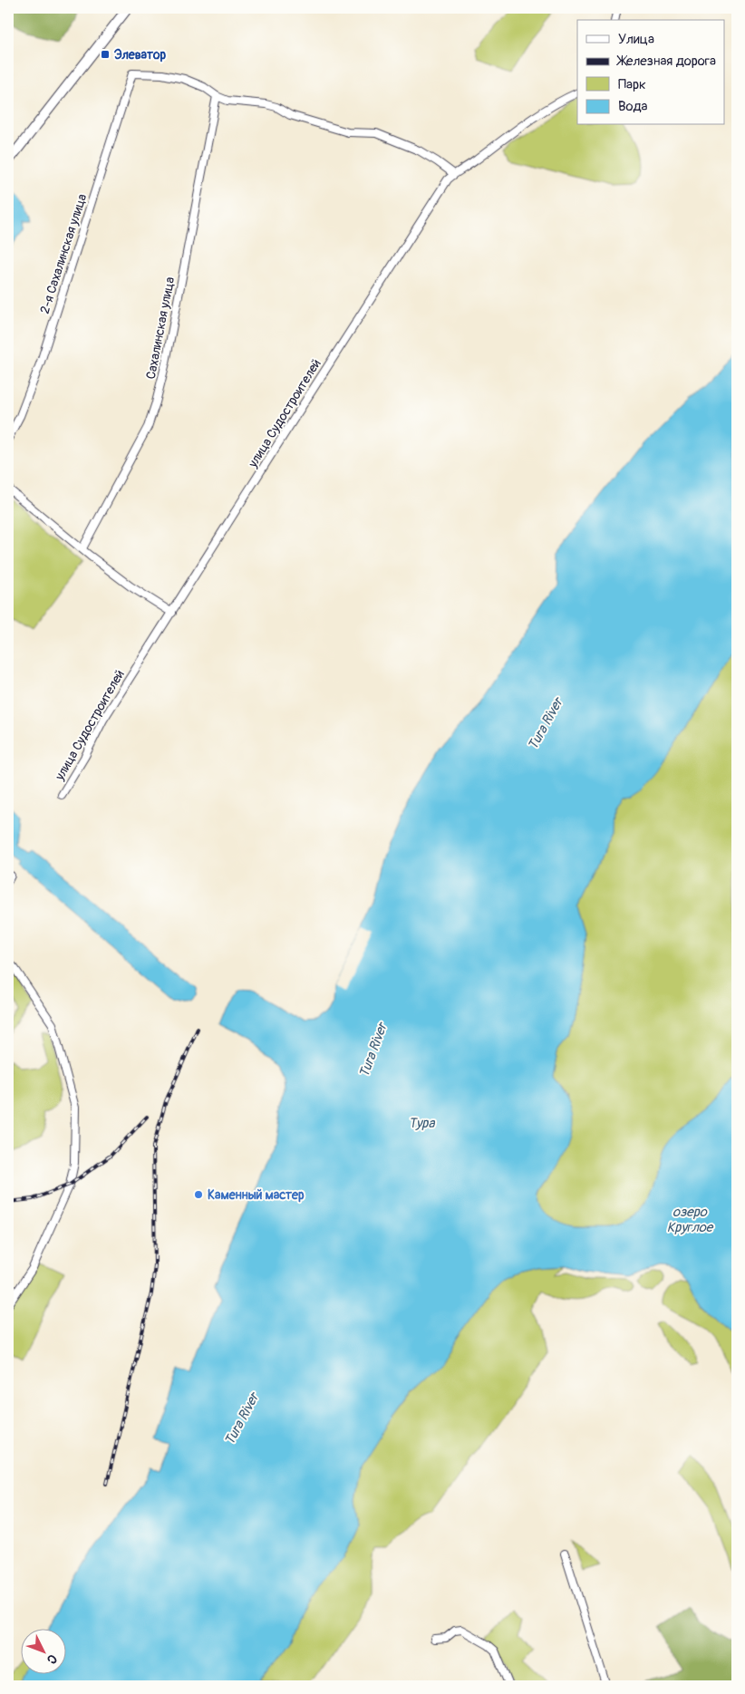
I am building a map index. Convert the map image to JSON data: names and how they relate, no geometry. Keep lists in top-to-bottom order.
{
  "streets": {
    "street": ["2-я Сахалинская улица", "Сахалинская улица", "улица Судостроителей"]
  },
  "crossings": [
    ["2-я Сахалинская улица", "Сахалинская улица"]
  ],
  "water": ["Tura River", "Тура", "озеро Круглое"],
  "places": {
    "transit": ["Элеватор"],
    "other": ["Каменный мастер"]
  },
  "legend": [
    "Улица",
    "Железная дорога",
    "Парк",
    "Вода"
  ],
  "north": "bottom right"
}
